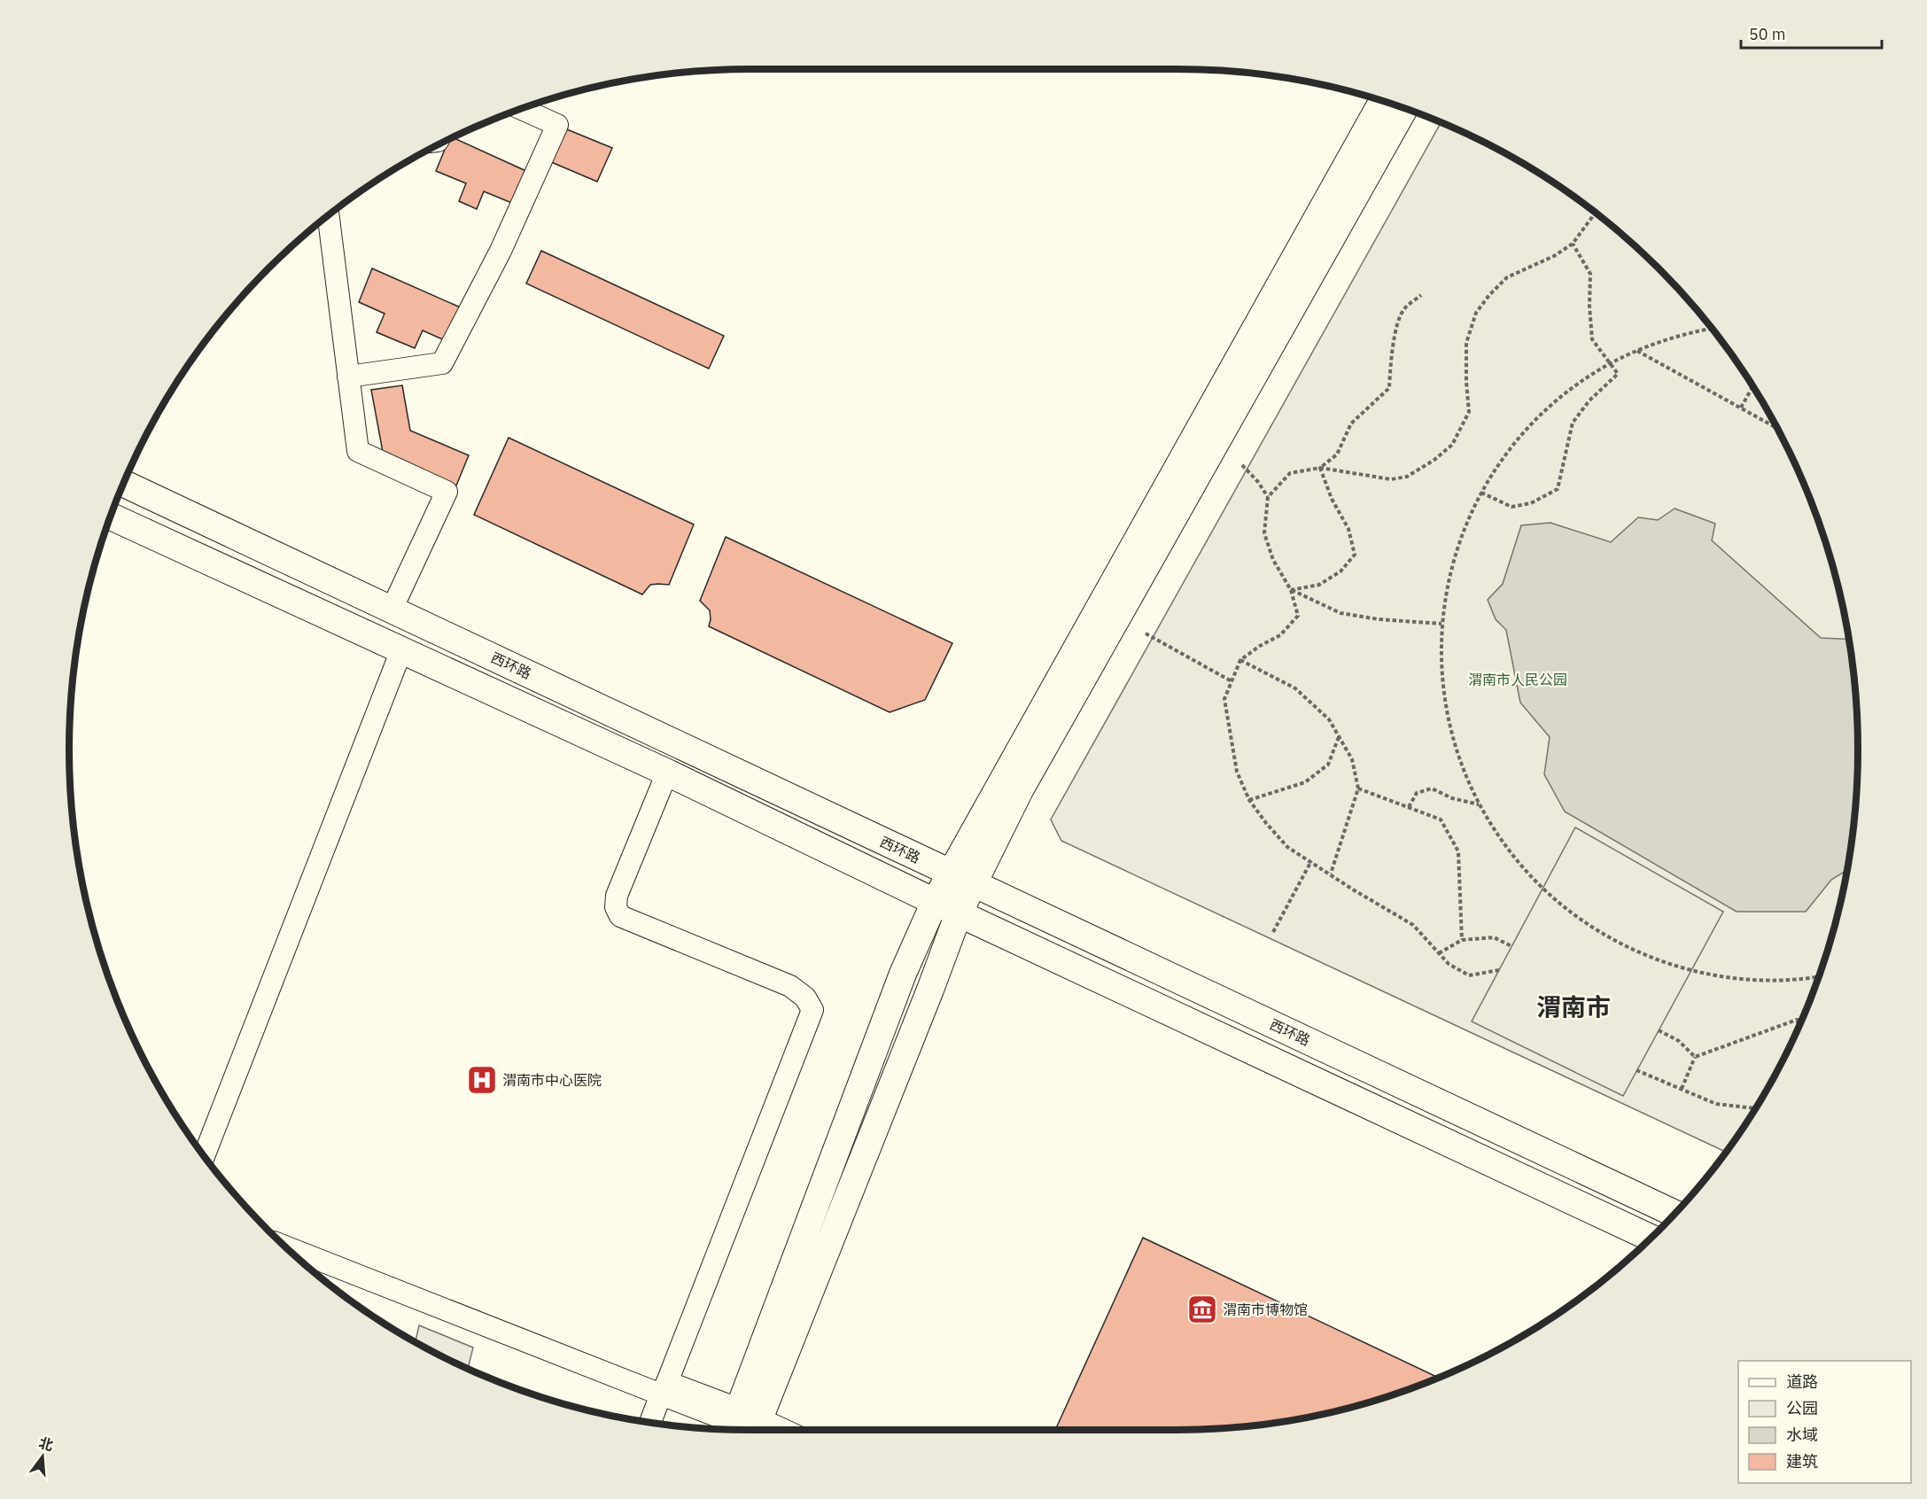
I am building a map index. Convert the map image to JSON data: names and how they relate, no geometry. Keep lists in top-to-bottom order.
{
  "streets": {
    "main road": ["西环路"]
  },
  "districts": ["渭南市"],
  "parks": ["渭南市人民公园"],
  "places": {
    "hospital": ["渭南市中心医院"],
    "museum": ["渭南市博物馆"]
  },
  "legend": [
    "道路",
    "公园",
    "水域",
    "建筑"
  ],
  "scale_bar": "50 m",
  "north": "top"
}
